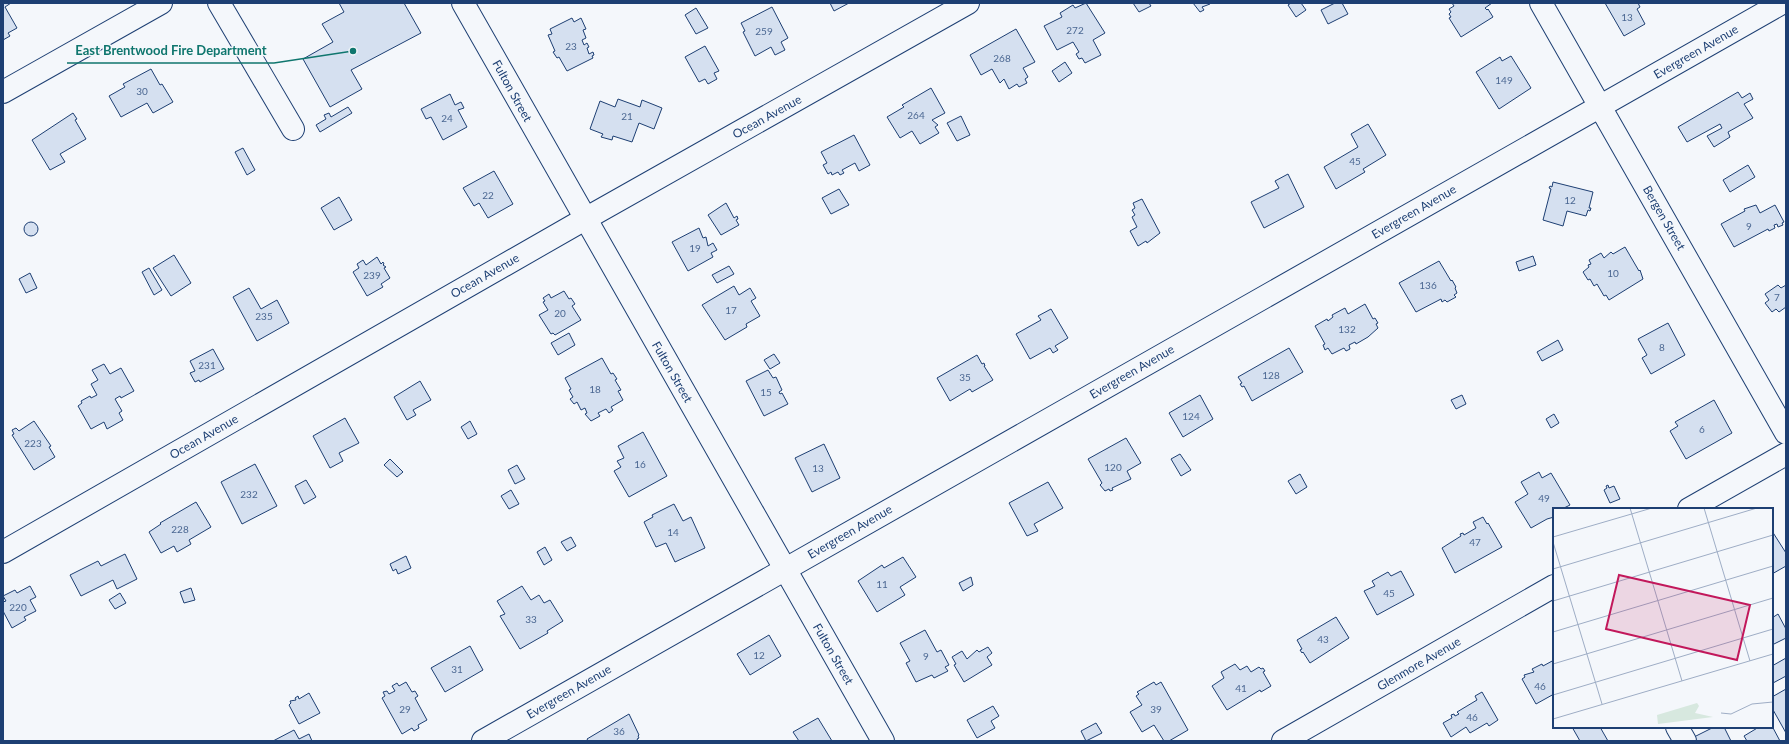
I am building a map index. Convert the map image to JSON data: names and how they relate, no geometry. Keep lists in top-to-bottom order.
{
  "streets": {
    "street": [
      "Evergreen Avenue",
      "Fulton Street",
      "Ocean Avenue",
      "Bergen Street",
      "Glenmore Avenue"
    ]
  },
  "crossings": [
    ["Evergreen Avenue", "Fulton Street"],
    ["Evergreen Avenue", "Bergen Street"],
    ["Fulton Street", "Ocean Avenue"]
  ],
  "places": ["East Brentwood Fire Department"],
  "house_numbers": [
    "13",
    "272",
    "259",
    "23",
    "268",
    "149",
    "30",
    "264",
    "21",
    "24",
    "45",
    "22",
    "12",
    "9",
    "19",
    "10",
    "239",
    "136",
    "7",
    "17",
    "20",
    "235",
    "132",
    "8",
    "231",
    "128",
    "35",
    "18",
    "15",
    "124",
    "6",
    "223",
    "16",
    "120",
    "13",
    "232",
    "49",
    "228",
    "14",
    "47",
    "11",
    "45",
    "220",
    "33",
    "43",
    "12",
    "9",
    "31",
    "46",
    "41",
    "29",
    "39",
    "46",
    "36"
  ]
}
